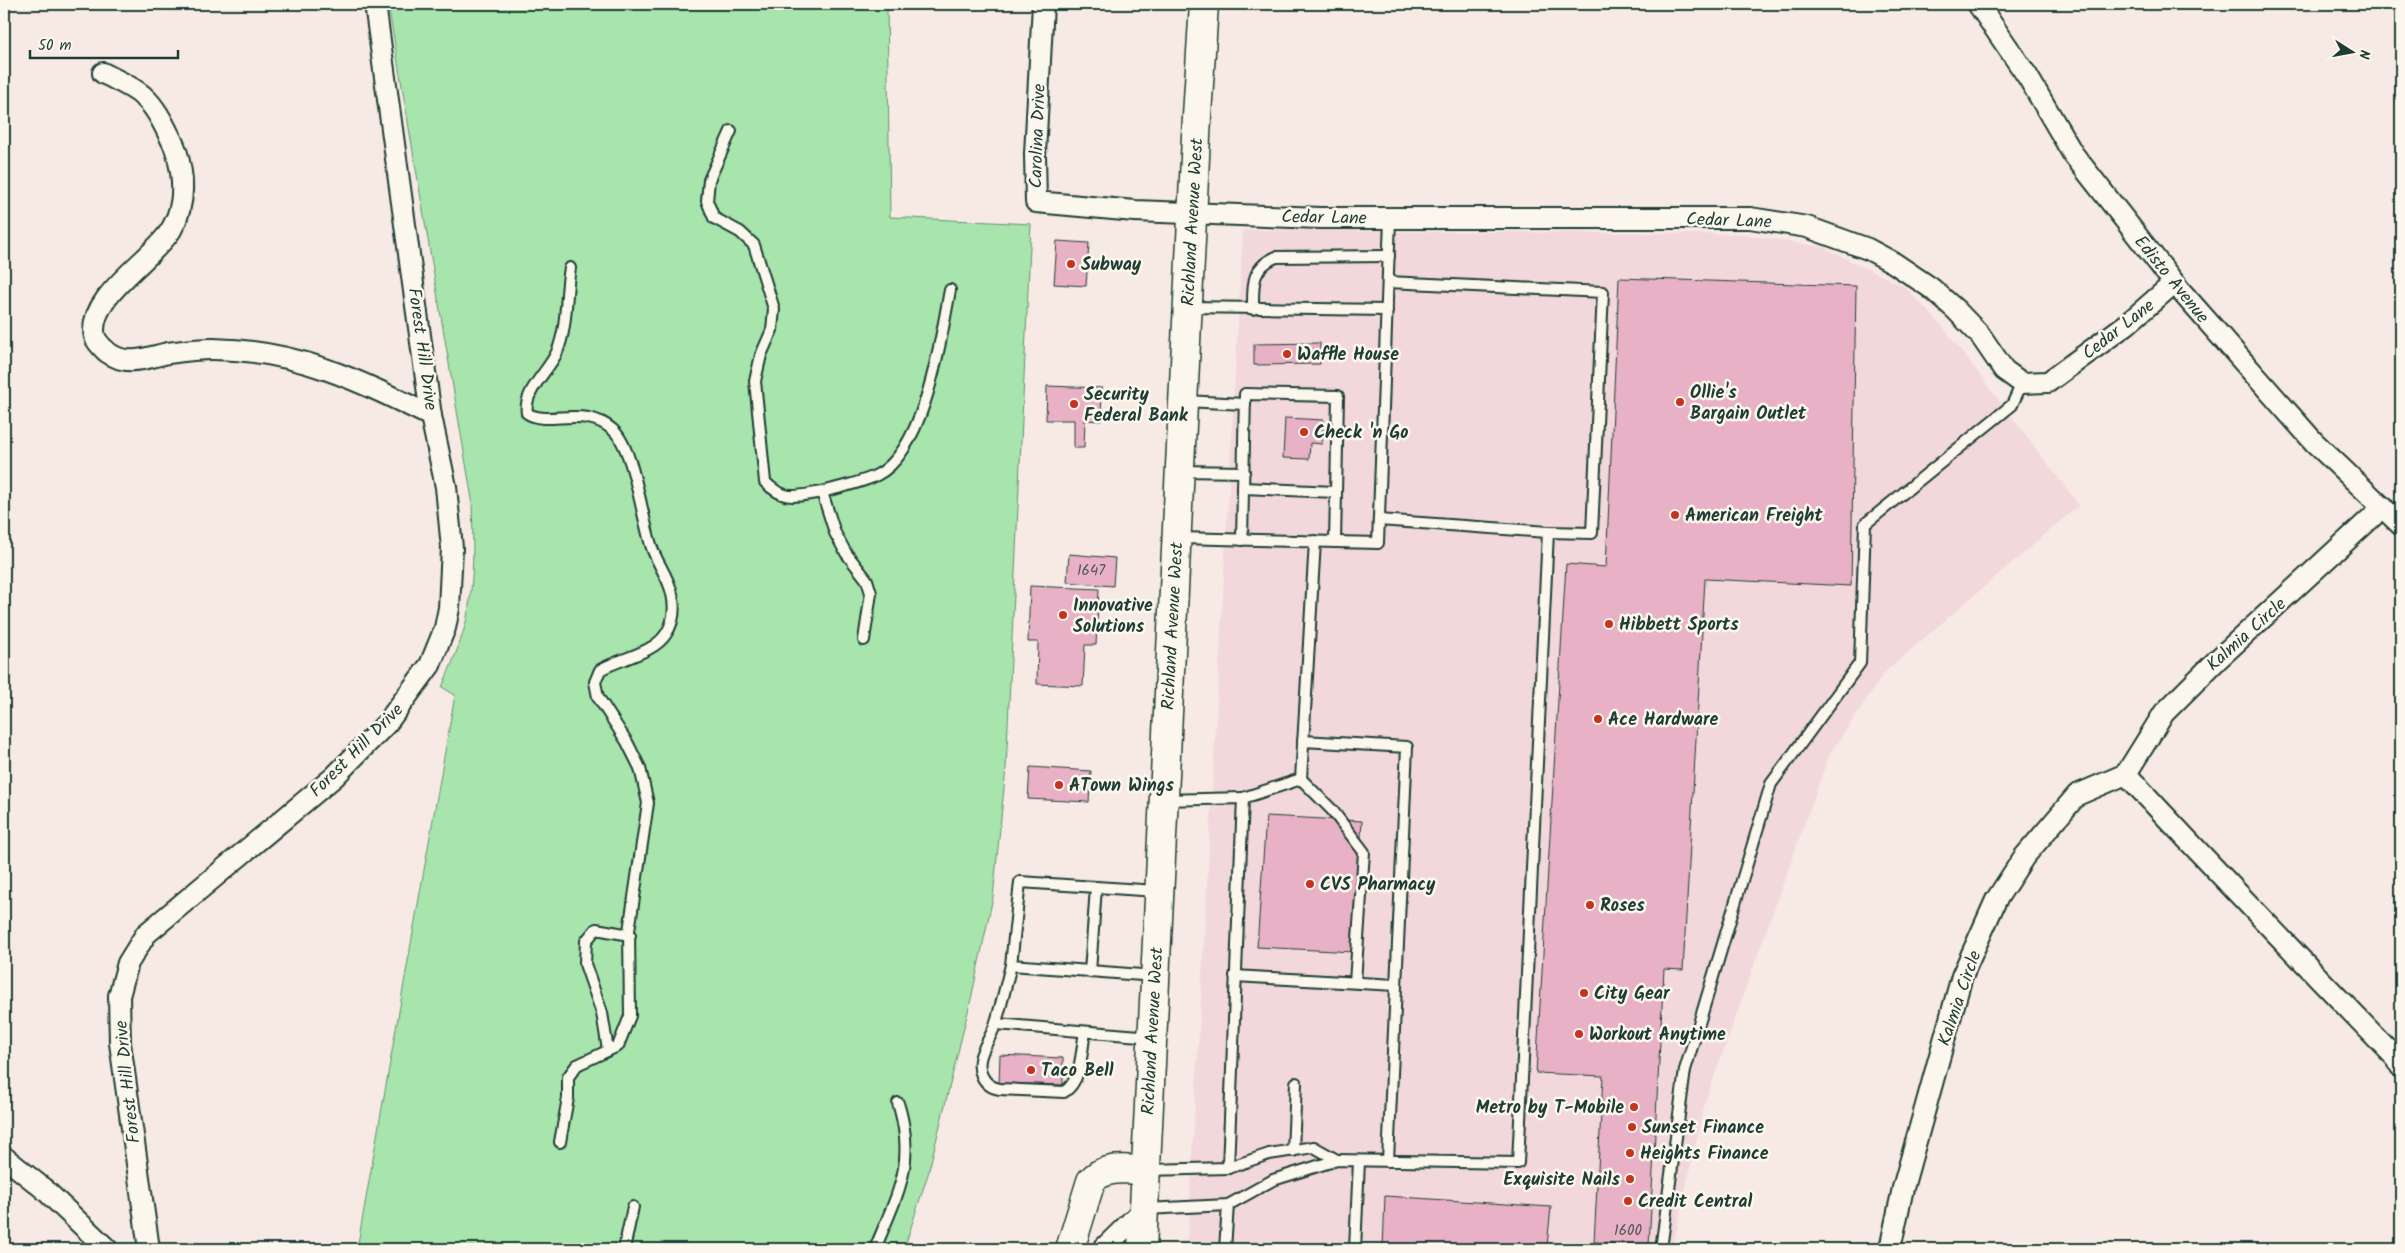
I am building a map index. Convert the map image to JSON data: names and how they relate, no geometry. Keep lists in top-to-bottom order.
{
  "streets": {
    "main road": ["Richland Avenue West"],
    "street": [
      "Carolina Drive",
      "Cedar Lane",
      "Edisto Avenue",
      "Forest Hill Drive",
      "Kalmia Circle"
    ]
  },
  "crossings": [
    ["Carolina Drive", "Cedar Lane"],
    ["Carolina Drive", "Richland Avenue West"],
    ["Cedar Lane", "Richland Avenue West"],
    ["Cedar Lane", "Edisto Avenue"],
    ["Edisto Avenue", "Kalmia Circle"]
  ],
  "places": [
    "Subway",
    "Waffle House",
    "Ollie's Bargain Outlet",
    "Security Federal Bank",
    "Check 'n Go",
    "American Freight",
    "Innovative Solutions",
    "Hibbett Sports",
    "Ace Hardware",
    "ATown Wings",
    "CVS Pharmacy",
    "Roses",
    "City Gear",
    "Workout Anytime",
    "Taco Bell",
    "Metro by T-Mobile",
    "Sunset Finance",
    "Heights Finance",
    "Exquisite Nails",
    "Credit Central"
  ],
  "house_numbers": ["1647", "1600"],
  "scale_bar": "50 m",
  "north": "right"
}
